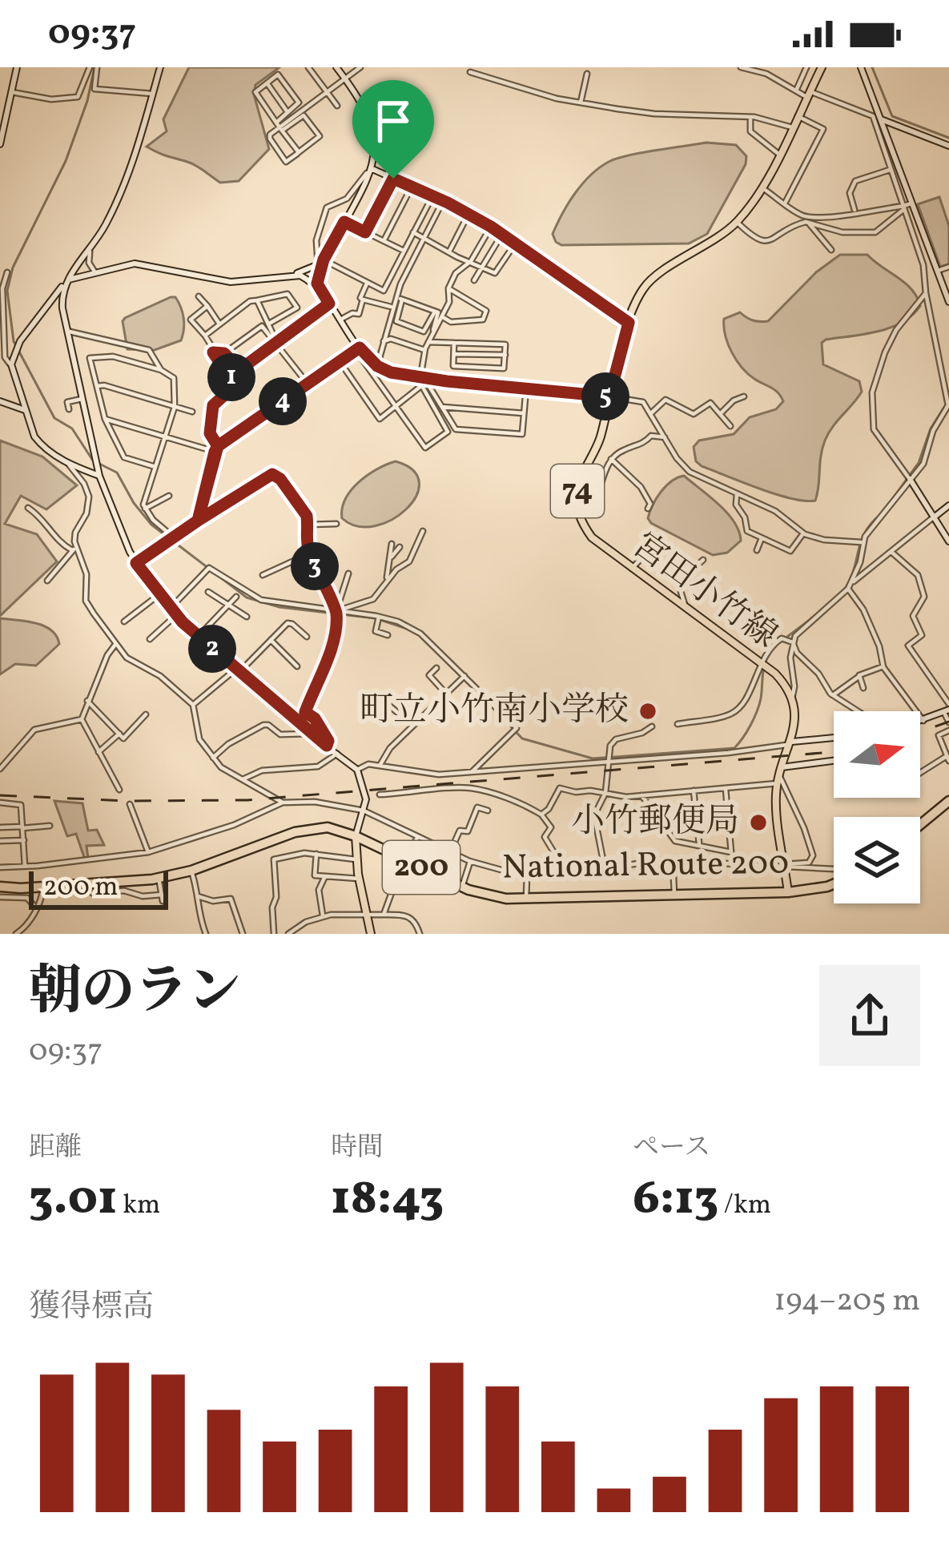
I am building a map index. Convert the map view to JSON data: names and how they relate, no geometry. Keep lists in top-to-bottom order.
{
  "streets": {
    "highway": ["National Route 200", "200"],
    "main road": ["74", "宮田小竹線"]
  },
  "places": ["町立小竹南小学校", "小竹郵便局"],
  "scale_bar": "200 m",
  "north": "right",
  "page": {
    "status": "09:37",
    "pins": [
      "1",
      "5",
      "4",
      "3",
      "2"
    ],
    "scale": "200 m",
    "heading": ["朝のラン", "09:37"],
    "stats": [
      ["距離", "3.01 km"],
      ["時間", "18:43"],
      ["ペース", "6:13 /km"]
    ],
    "chart": ["獲得標高", "194–205 m"]
  }
}
